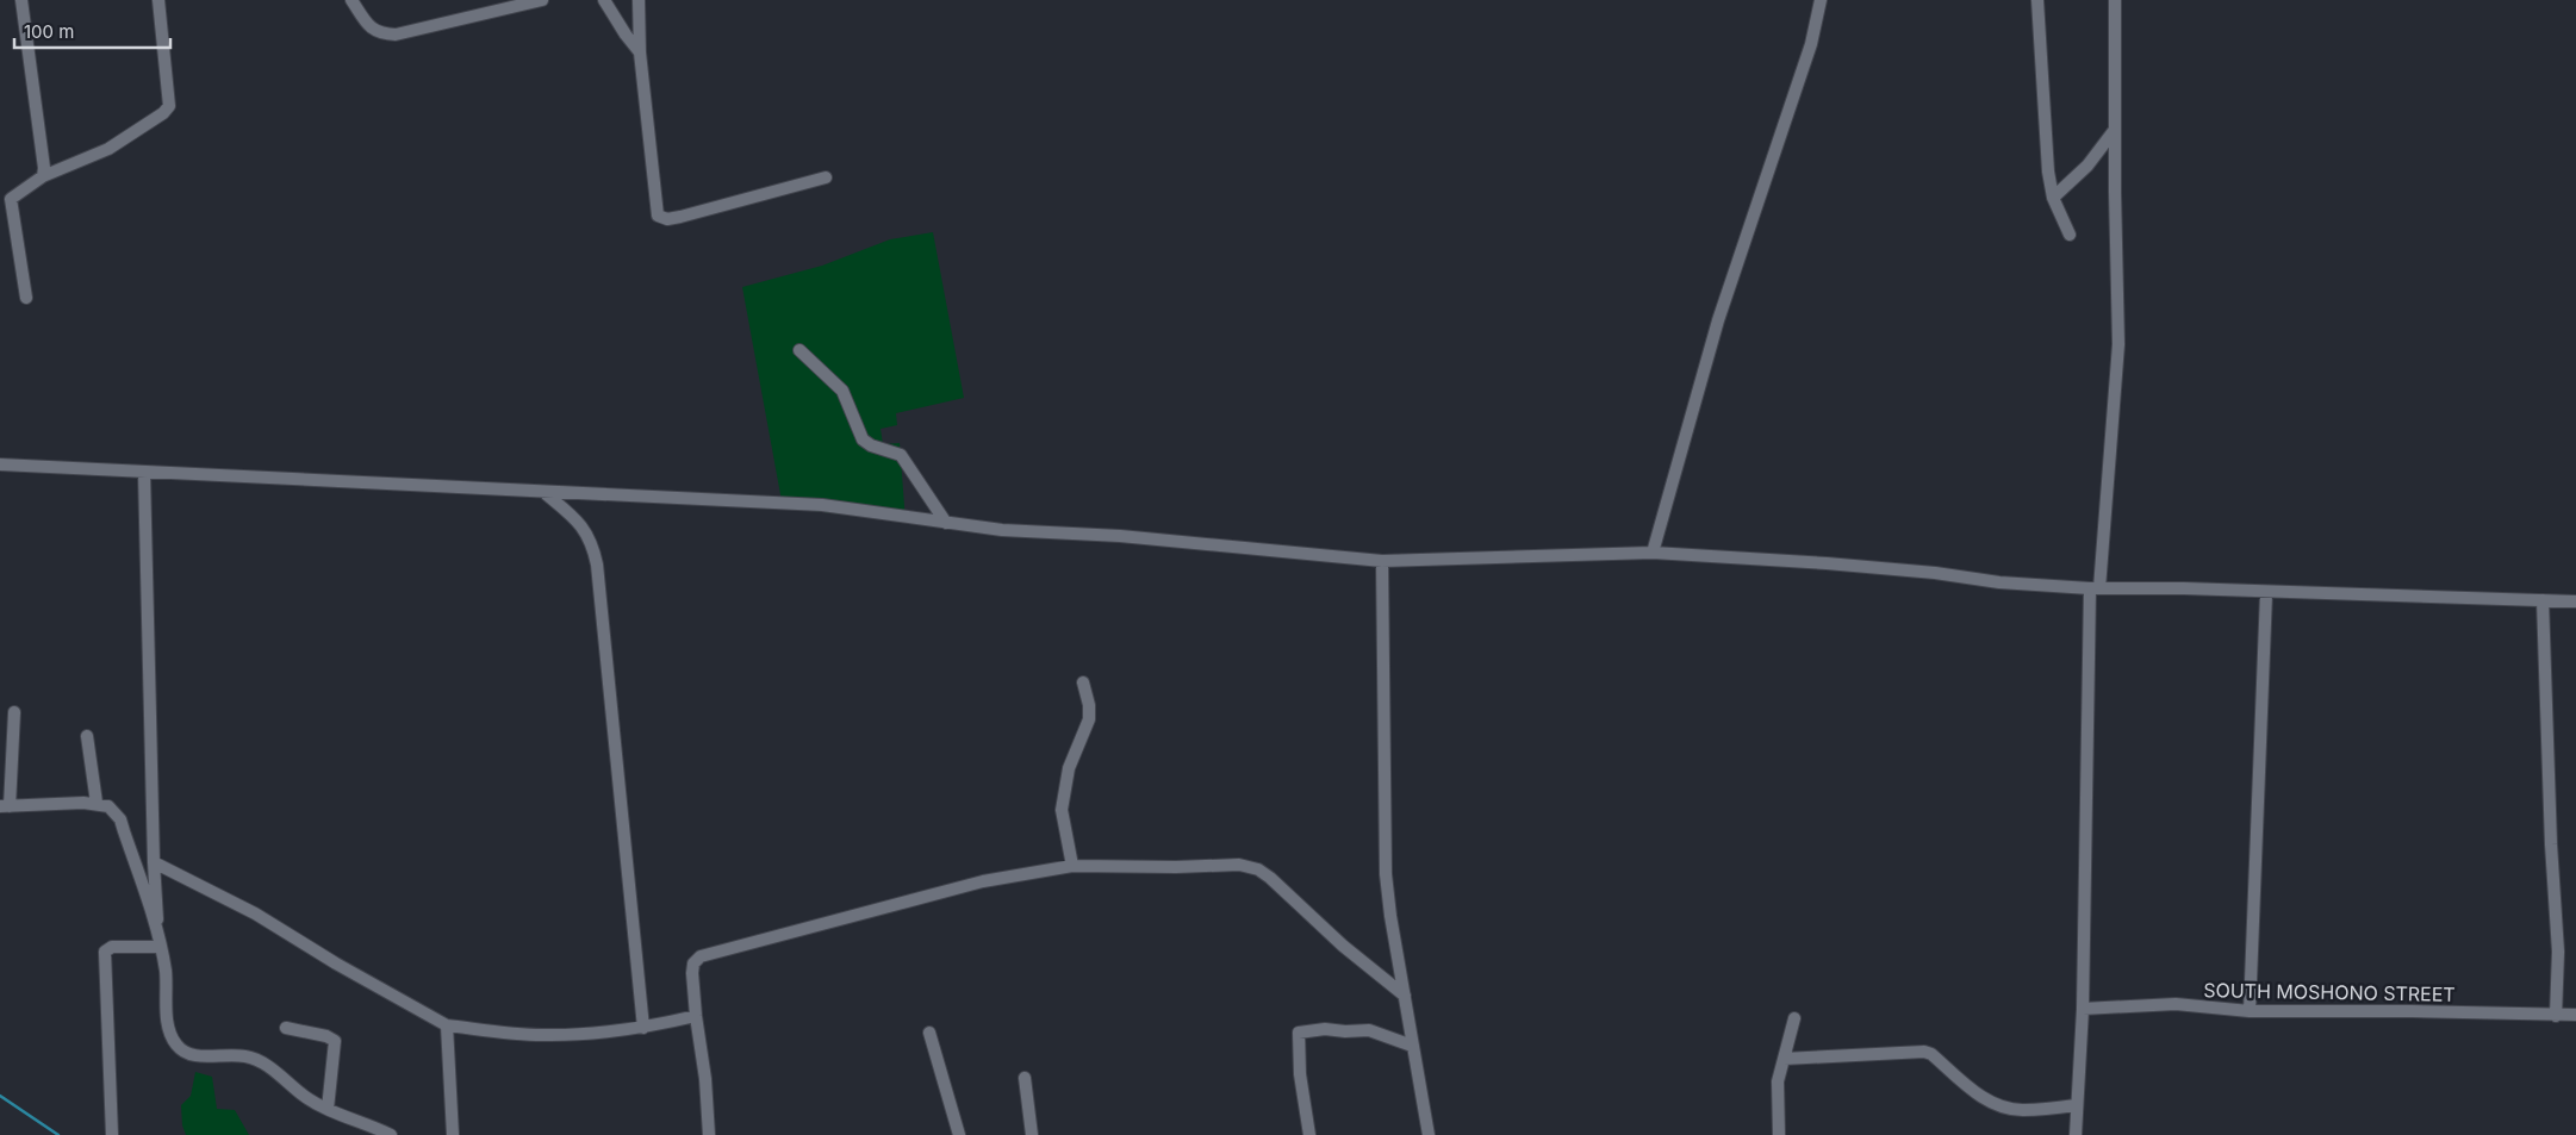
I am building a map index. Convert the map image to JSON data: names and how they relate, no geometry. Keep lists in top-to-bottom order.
{
  "streets": {
    "street": ["SOUTH MOSHONO STREET"]
  },
  "scale_bar": "100 m"
}
